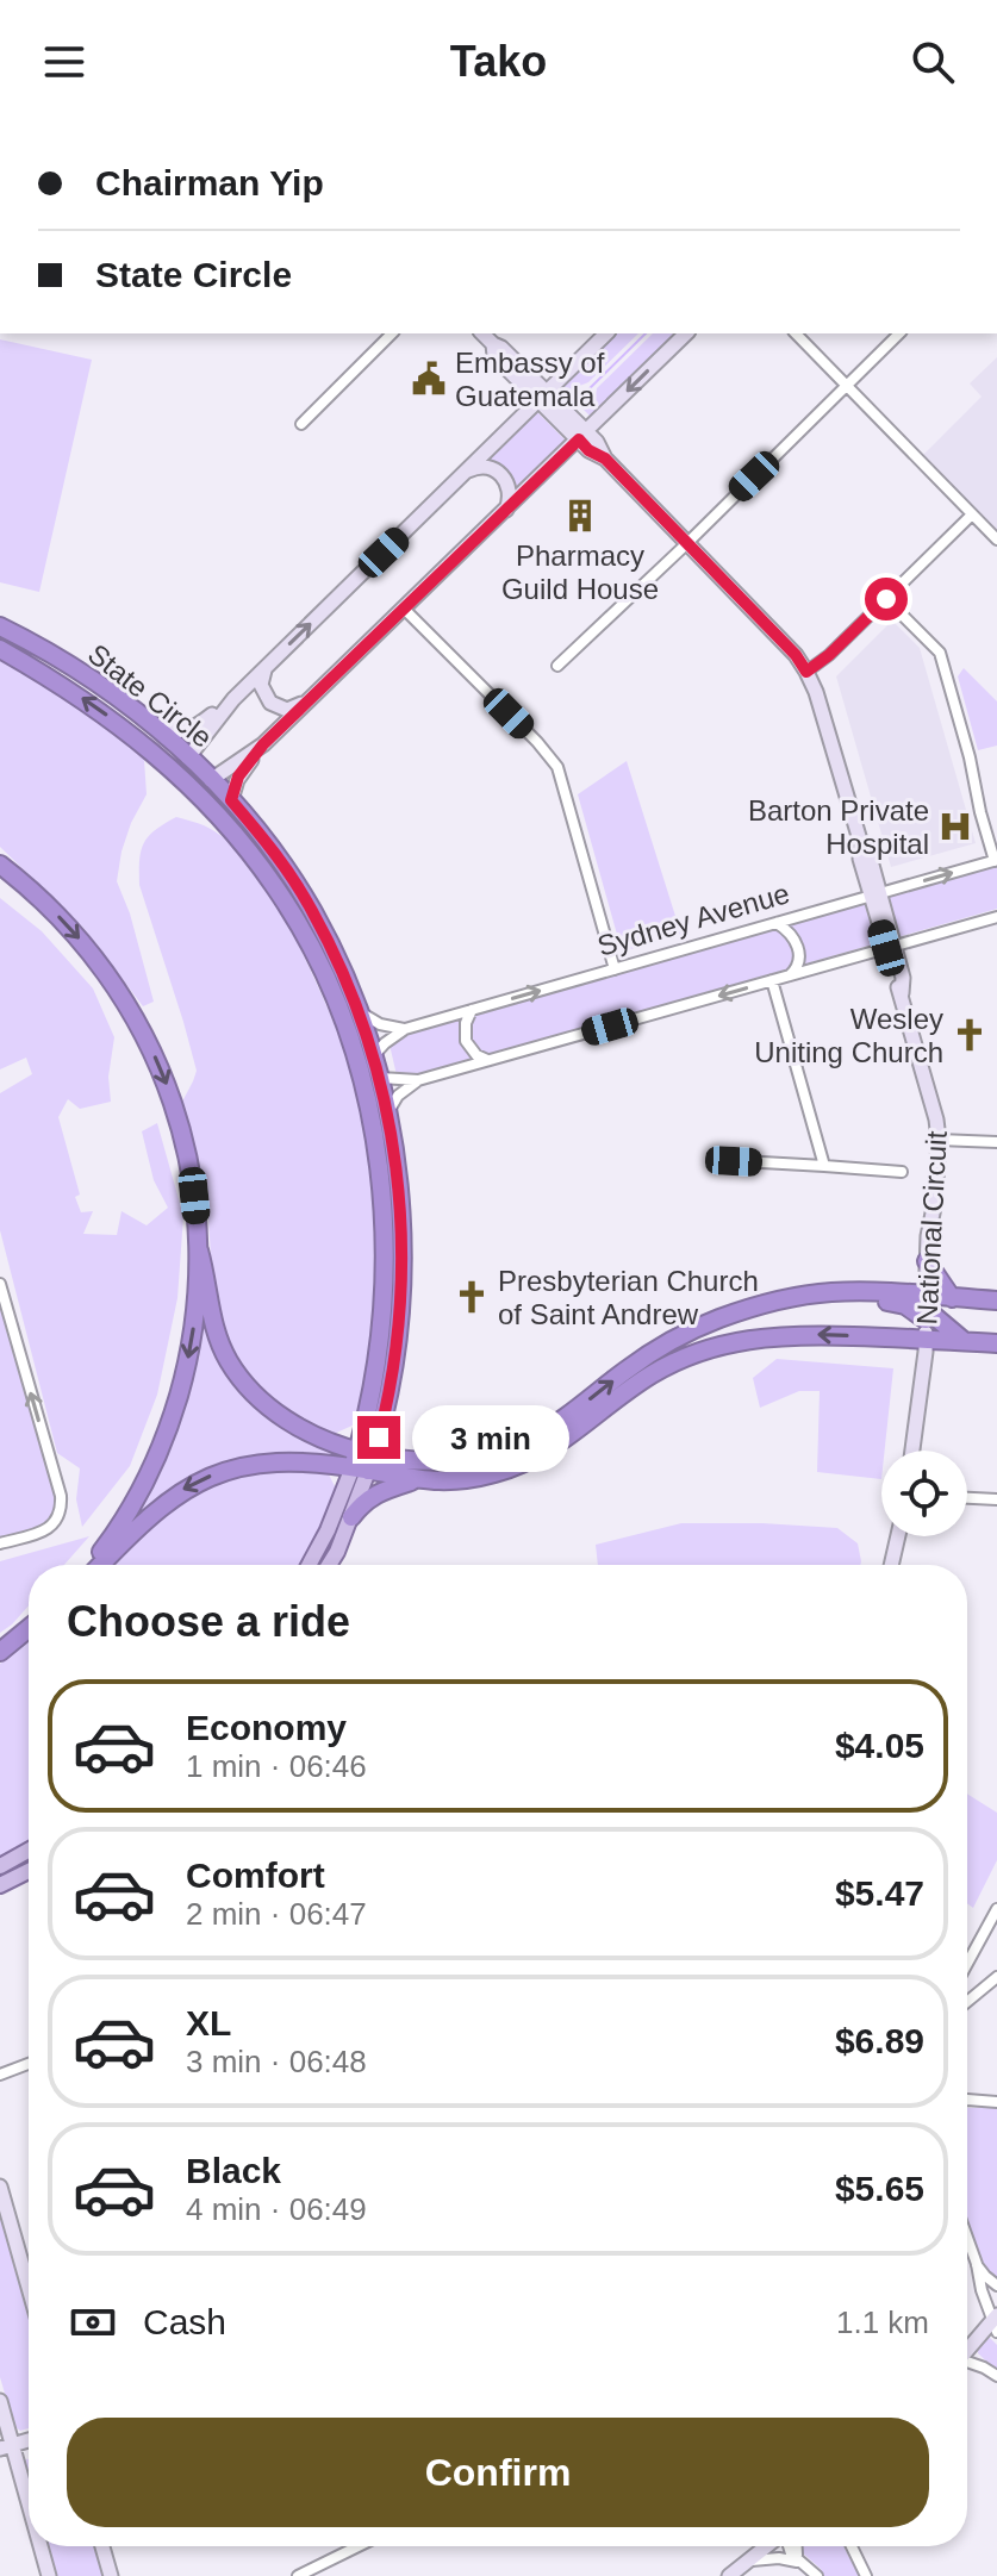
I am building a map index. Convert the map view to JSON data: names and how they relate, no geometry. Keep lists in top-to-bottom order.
{
  "streets": {
    "highway": ["State Circle", "Sydney Avenue"],
    "main road": ["National Circuit"]
  },
  "crossings": [
    ["State Circle", "Sydney Avenue"],
    ["Sydney Avenue", "National Circuit"]
  ],
  "places": {
    "public building": ["Embassy of Guatemala"],
    "building": ["Pharmacy Guild House"],
    "hospital": ["Barton Private Hospital"],
    "church": ["Wesley Uniting Church", "Presbyterian Church of Saint Andrew"]
  },
  "page": {
    "header": "Tako",
    "banner": ["Chairman Yip", "State Circle"],
    "bubble": "3 min",
    "heading": "Choose a ride",
    "list": [
      {
        "name": "Economy",
        "note": "1 min · 06:46",
        "value": "$4.05"
      },
      {
        "name": "Comfort",
        "note": "2 min · 06:47",
        "value": "$5.47"
      },
      {
        "name": "XL",
        "note": "3 min · 06:48",
        "value": "$6.89"
      },
      {
        "name": "Black",
        "note": "4 min · 06:49",
        "value": "$5.65"
      }
    ],
    "pay": ["Cash", "1.1 km"],
    "buttons": "Confirm"
  }
}
